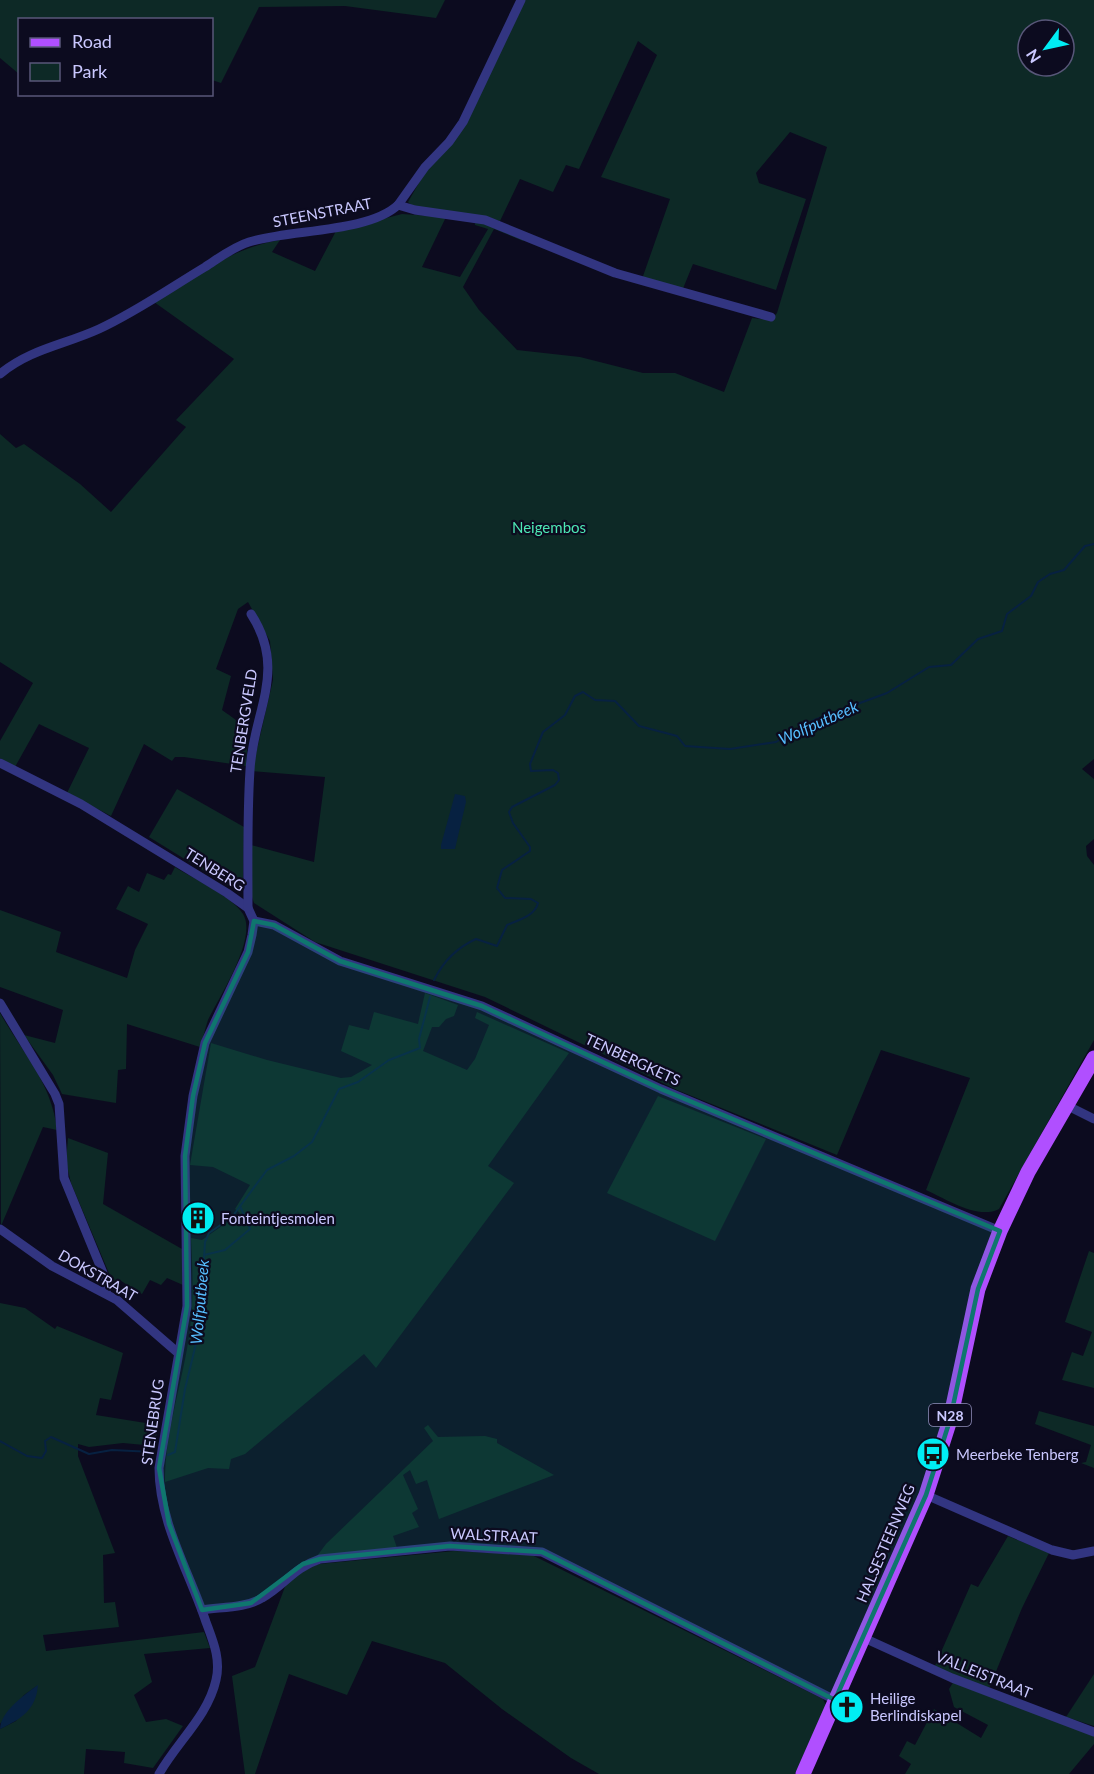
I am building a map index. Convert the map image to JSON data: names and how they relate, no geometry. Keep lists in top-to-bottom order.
{
  "streets": {
    "main road": ["N28", "HALSESTEENWEG"],
    "street": [
      "STEENSTRAAT",
      "TENBERGVELD",
      "TENBERG",
      "TENBERGKETS",
      "DOKSTRAAT",
      "STENEBRUG",
      "WALSTRAAT",
      "VALLEISTRAAT"
    ]
  },
  "crossings": [
    ["TENBERGVELD", "TENBERG"],
    ["TENBERG", "TENBERGKETS"],
    ["TENBERG", "STENEBRUG"],
    ["TENBERGKETS", "STENEBRUG"],
    ["TENBERGKETS", "HALSESTEENWEG"],
    ["DOKSTRAAT", "STENEBRUG"],
    ["STENEBRUG", "WALSTRAAT"],
    ["WALSTRAAT", "HALSESTEENWEG"],
    ["HALSESTEENWEG", "VALLEISTRAAT"]
  ],
  "water": ["Wolfputbeek"],
  "parks": ["Neigembos"],
  "places": {
    "building": ["Fonteintjesmolen"],
    "bus stop": ["Meerbeke Tenberg"],
    "church": ["Heilige Berlindiskapel"]
  },
  "legend": ["Road", "Park"],
  "north": "bottom left"
}
